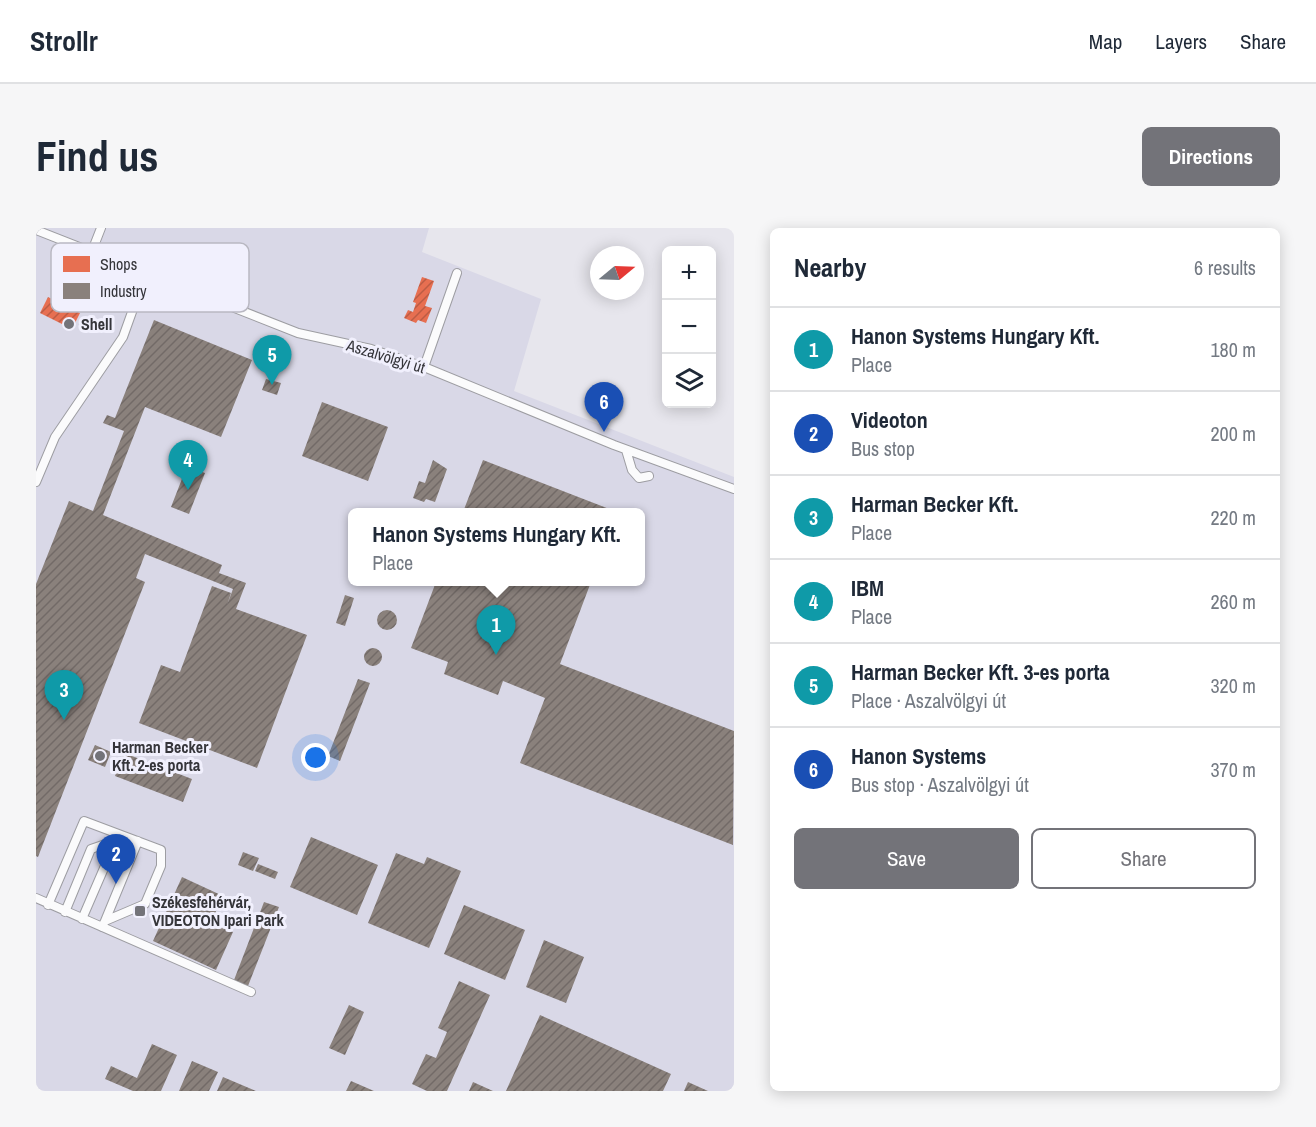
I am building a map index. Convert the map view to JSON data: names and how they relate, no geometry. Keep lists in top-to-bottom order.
{
  "streets": {
    "street": ["Aszalvölgyi út"]
  },
  "places": {
    "other": ["Shell", "Harman Becker Kft. 2-es porta"],
    "transit": ["Székesfehérvár, VIDEOTON Ipari Park"]
  },
  "legend": ["Shops", "Industry"],
  "north": "right",
  "page": {
    "header": "Strollr",
    "nav": ["Map", "Layers", "Share"],
    "buttons": [
      "Directions",
      ["Save", "Share"]
    ],
    "title": "Find us",
    "heading": ["Nearby", "6 results"],
    "map_buttons": ["+", "−"],
    "list": [
      {
        "mark": "1",
        "name": "Hanon Systems Hungary Kft.",
        "note": "Place",
        "value": "180 m"
      },
      {
        "mark": "2",
        "name": "Videoton",
        "note": "Bus stop",
        "value": "200 m"
      },
      {
        "mark": "3",
        "name": "Harman Becker Kft.",
        "note": "Place",
        "value": "220 m"
      },
      {
        "mark": "4",
        "name": "IBM",
        "note": "Place",
        "value": "260 m"
      },
      {
        "mark": "5",
        "name": "Harman Becker Kft. 3-es porta",
        "note": "Place · Aszalvölgyi út",
        "value": "320 m"
      },
      {
        "mark": "6",
        "name": "Hanon Systems",
        "note": "Bus stop · Aszalvölgyi út",
        "value": "370 m"
      }
    ],
    "pins": [
      "5",
      "6",
      "4",
      "1",
      "3",
      "2"
    ],
    "popup": ["Hanon Systems Hungary Kft.", "Place"]
  }
}
